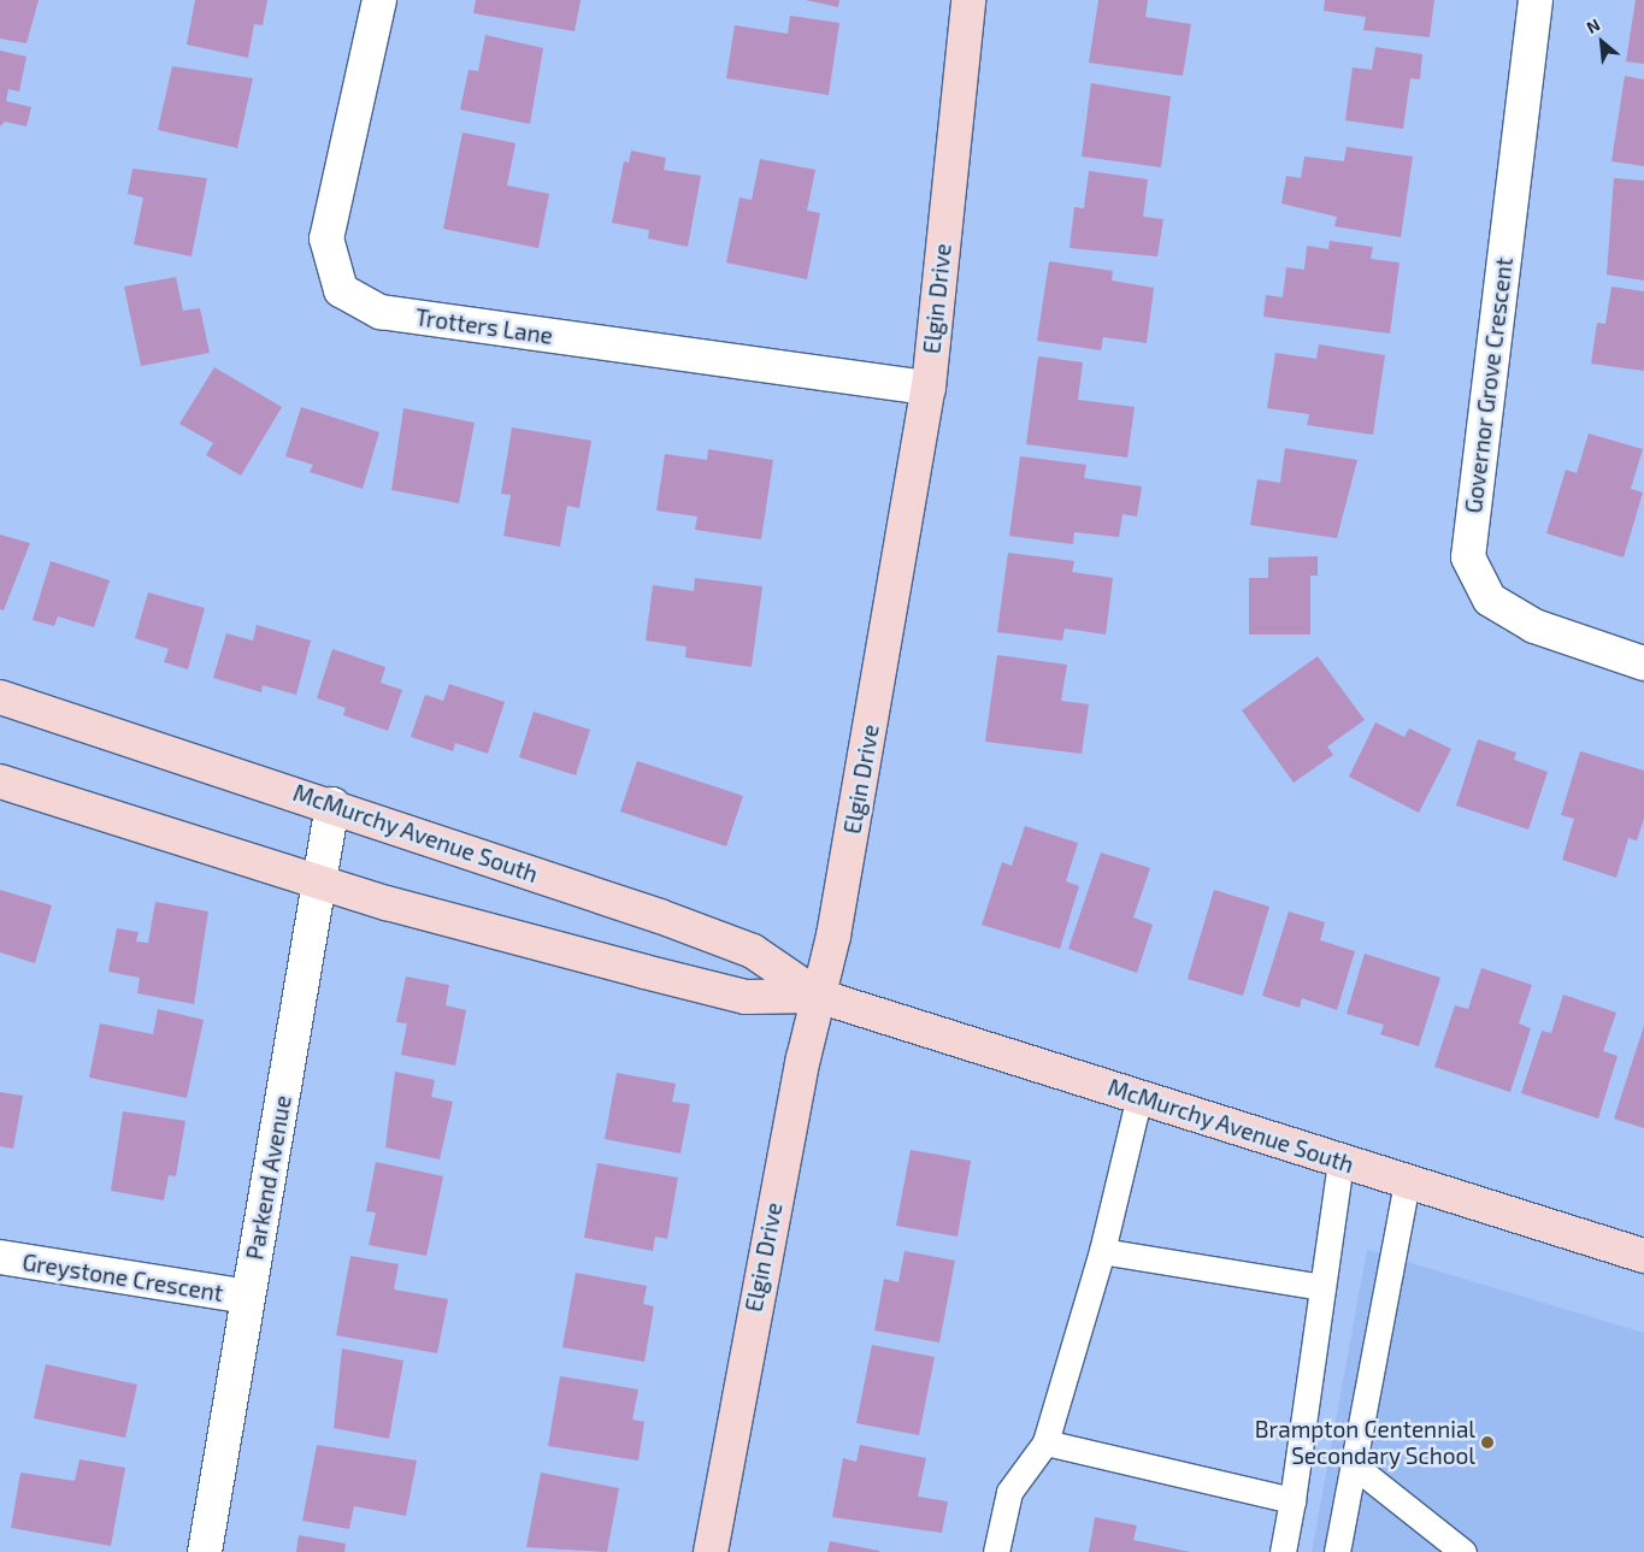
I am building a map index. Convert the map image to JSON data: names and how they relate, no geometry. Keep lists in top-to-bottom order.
{
  "streets": {
    "street": [
      "Elgin Drive",
      "Trotters Lane",
      "Governor Grove Crescent",
      "McMurchy Avenue South",
      "Parkend Avenue",
      "Greystone Crescent"
    ]
  },
  "crossings": [
    ["Elgin Drive", "Trotters Lane"],
    ["Elgin Drive", "McMurchy Avenue South"],
    ["McMurchy Avenue South", "Parkend Avenue"],
    ["Parkend Avenue", "Greystone Crescent"]
  ],
  "places": ["Brampton Centennial Secondary School"],
  "north": "top left"
}
